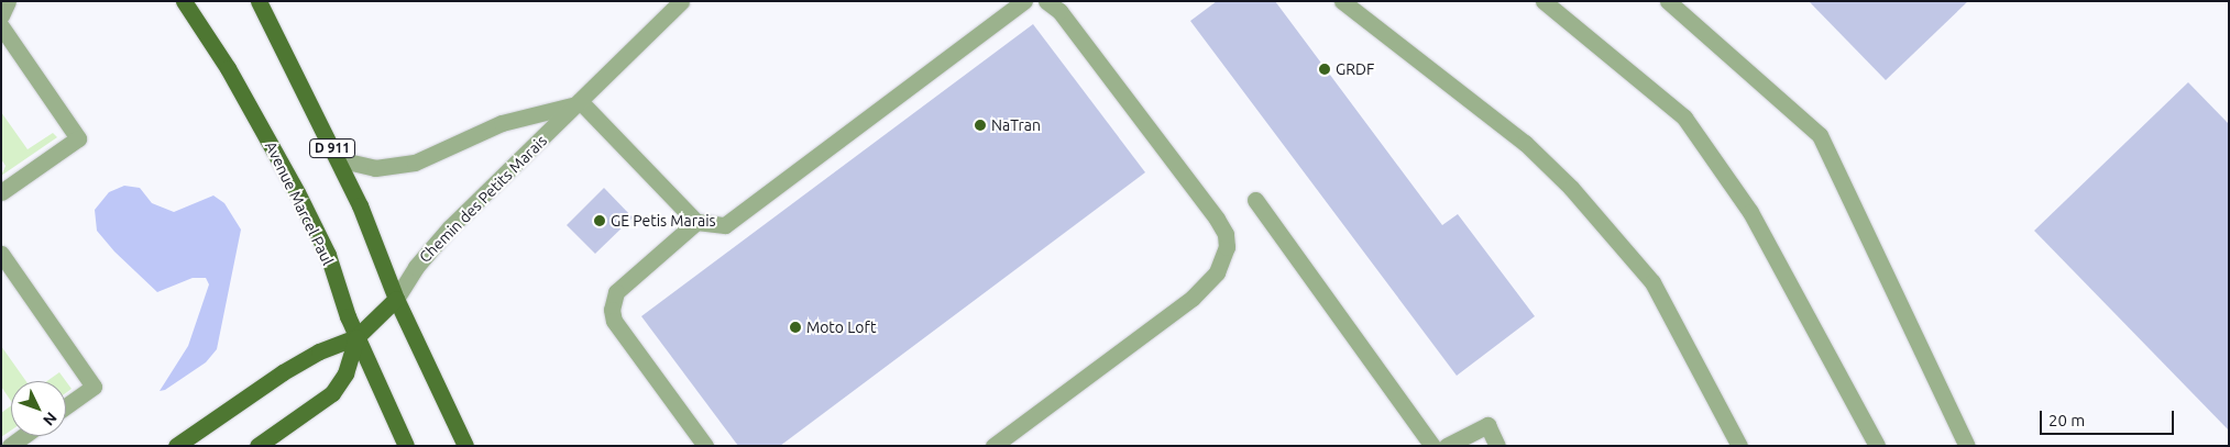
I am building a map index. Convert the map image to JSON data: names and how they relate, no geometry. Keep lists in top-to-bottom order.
{
  "streets": {
    "main road": ["D 911", "Avenue Marcel Paul"],
    "street": ["Chemin des Petits Marais"]
  },
  "crossings": [
    ["D 911", "Chemin des Petits Marais"]
  ],
  "places": [
    "GRDF",
    "NaTran",
    "GE Petis Marais",
    "Moto Loft"
  ],
  "scale_bar": "20 m",
  "north": "bottom right"
}
